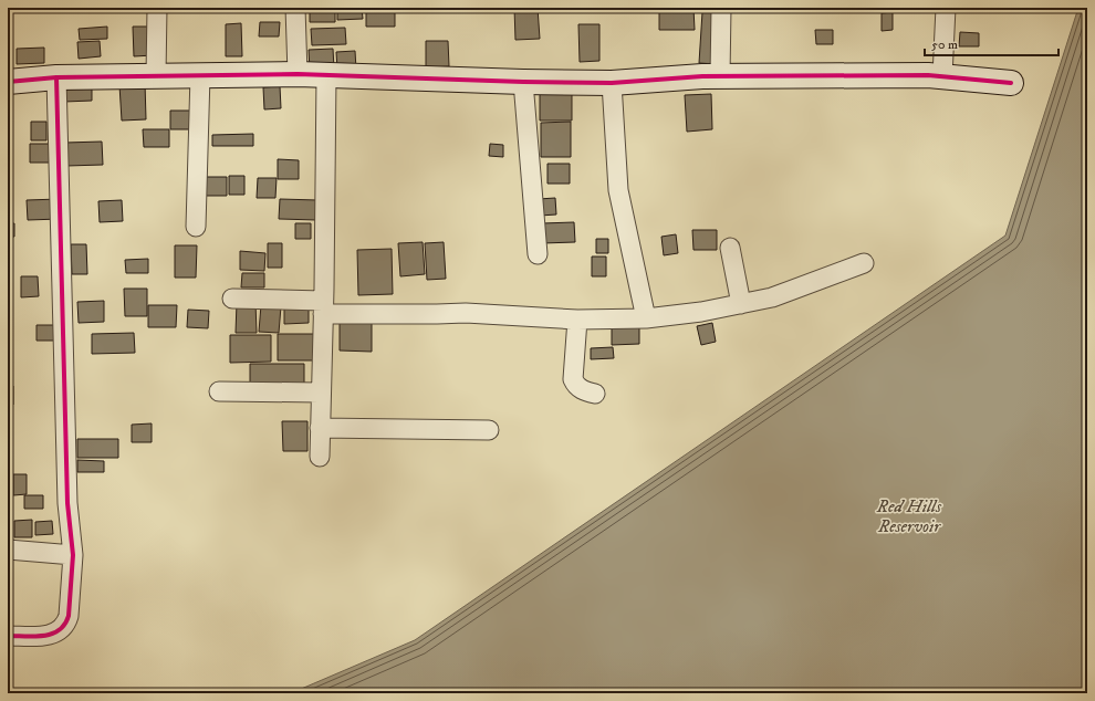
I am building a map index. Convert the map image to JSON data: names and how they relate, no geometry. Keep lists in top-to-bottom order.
{
  "water": ["Red Hills Reservoir"],
  "scale_bar": "50 m"
}
